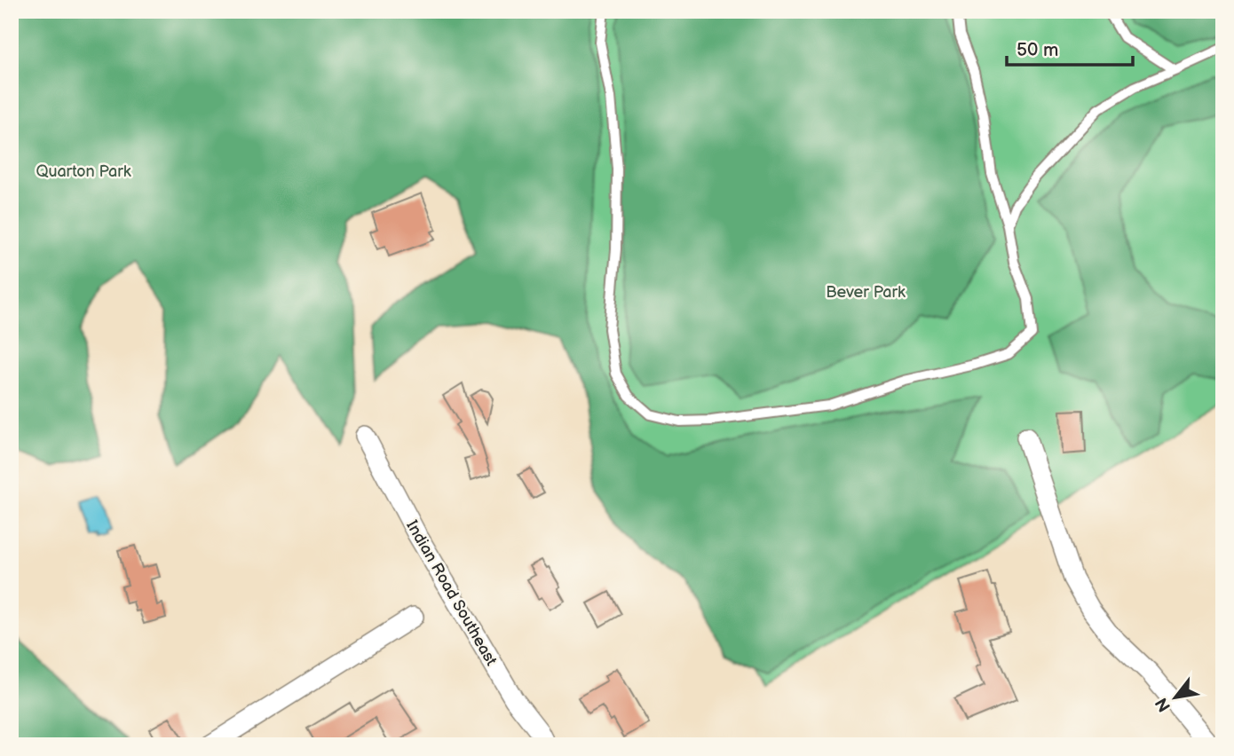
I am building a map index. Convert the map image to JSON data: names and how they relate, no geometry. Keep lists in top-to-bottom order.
{
  "streets": {
    "street": ["Indian Road Southeast"]
  },
  "parks": ["Quarton Park", "Bever Park"],
  "scale_bar": "50 m",
  "north": "bottom left"
}
